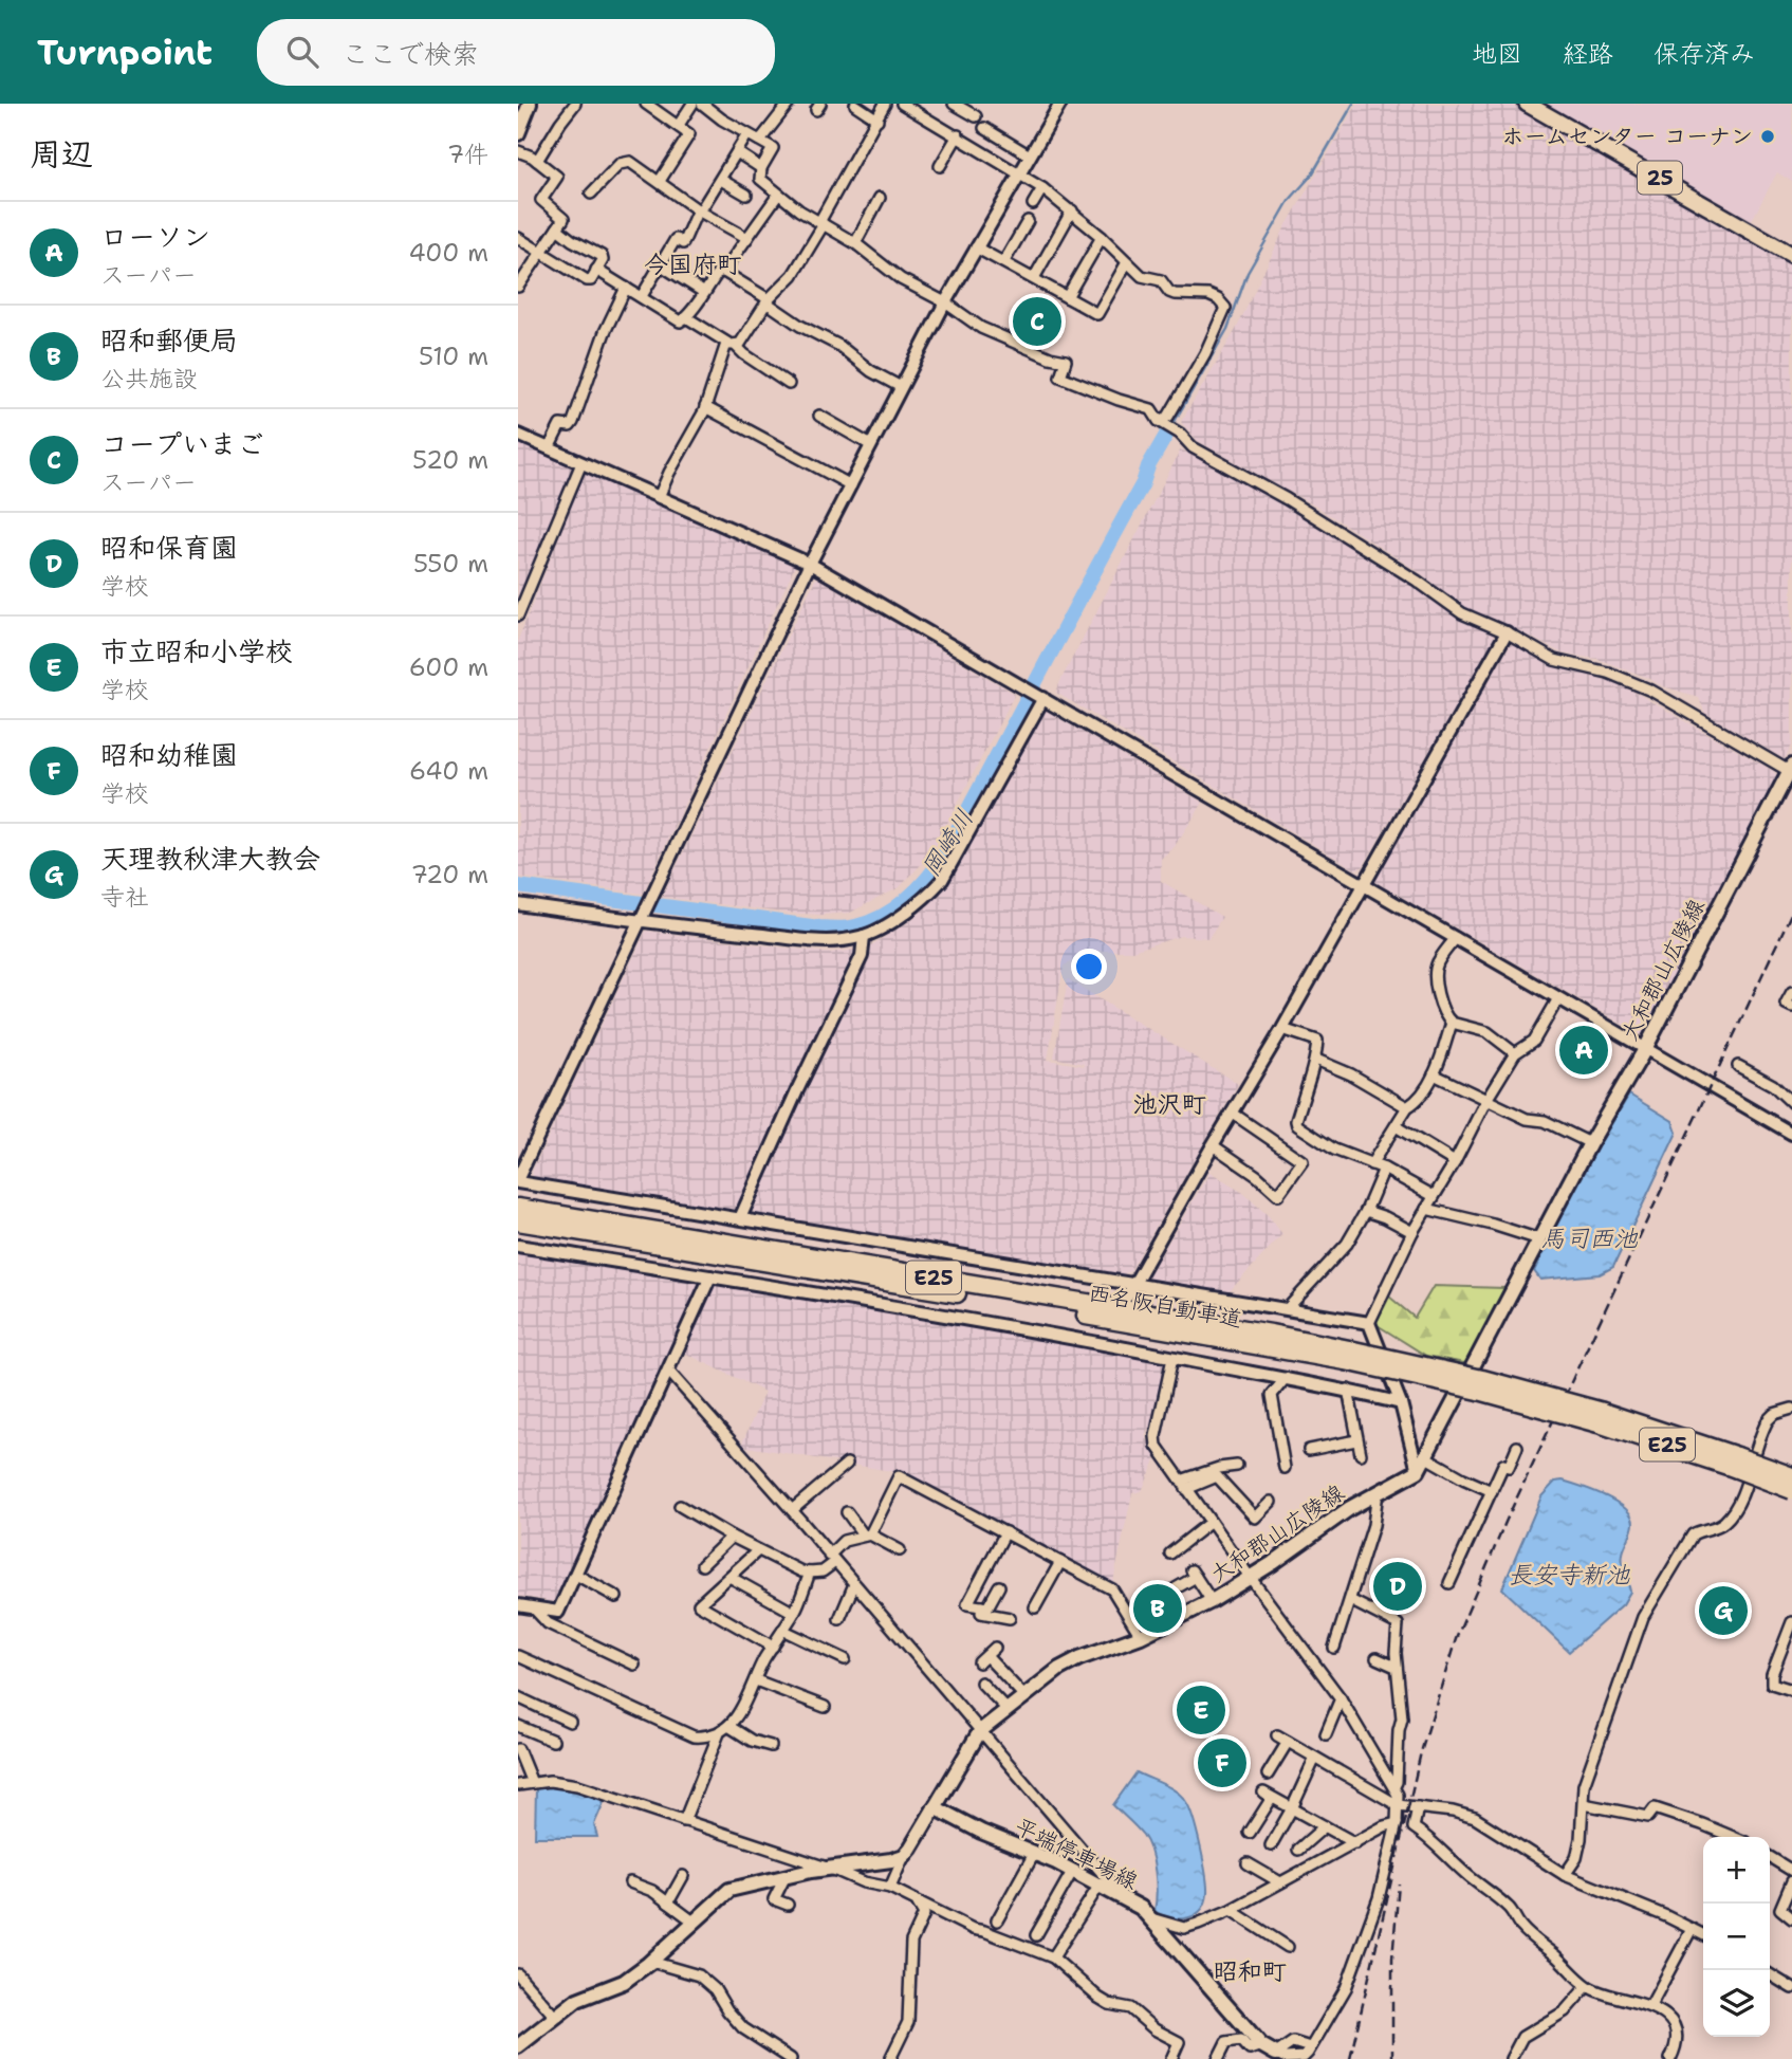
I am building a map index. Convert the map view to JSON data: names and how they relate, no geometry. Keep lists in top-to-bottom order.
{
  "streets": {
    "highway": ["25", "E25", "西名阪自動車道"],
    "main road": ["大和郡山広陵線", "平端停車場線"]
  },
  "crossings": [
    ["大和郡山広陵線", "平端停車場線"]
  ],
  "districts": ["今国府町", "池沢町", "昭和町"],
  "water": ["岡崎川", "馬司西池", "長安寺新池"],
  "places": ["ホームセンター コーナン"],
  "page": {
    "header": "Turnpoint",
    "search": "ここで検索",
    "nav": ["地図", "経路", "保存済み"],
    "heading": ["周辺", "7件"],
    "list": [
      {
        "mark": "A",
        "name": "ローソン",
        "note": "スーパー",
        "value": "400 m"
      },
      {
        "mark": "B",
        "name": "昭和郵便局",
        "note": "公共施設",
        "value": "510 m"
      },
      {
        "mark": "C",
        "name": "コープいまご",
        "note": "スーパー",
        "value": "520 m"
      },
      {
        "mark": "D",
        "name": "昭和保育園",
        "note": "学校",
        "value": "550 m"
      },
      {
        "mark": "E",
        "name": "市立昭和小学校",
        "note": "学校",
        "value": "600 m"
      },
      {
        "mark": "F",
        "name": "昭和幼稚園",
        "note": "学校",
        "value": "640 m"
      },
      {
        "mark": "G",
        "name": "天理教秋津大教会",
        "note": "寺社",
        "value": "720 m"
      }
    ],
    "pins": [
      "C",
      "A",
      "D",
      "B",
      "G",
      "E",
      "F"
    ],
    "map_buttons": ["+", "−"]
  }
}
